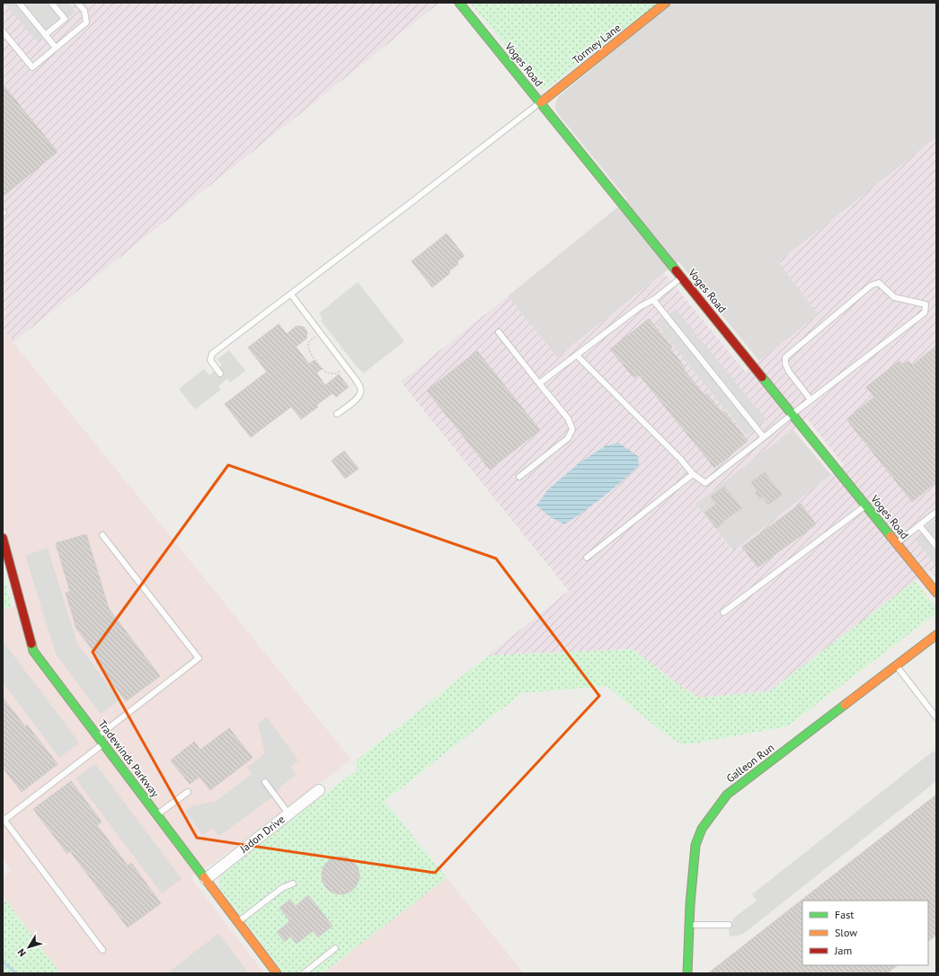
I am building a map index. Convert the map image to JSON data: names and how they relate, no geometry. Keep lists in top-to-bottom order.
{
  "streets": {
    "street": [
      "Tormey Lane",
      "Voges Road",
      "Tradewinds Parkway",
      "Galleon Run",
      "Jadon Drive"
    ]
  },
  "crossings": [
    ["Tormey Lane", "Voges Road"],
    ["Tradewinds Parkway", "Jadon Drive"]
  ],
  "legend": ["Fast", "Slow", "Jam"],
  "north": "bottom left"
}
